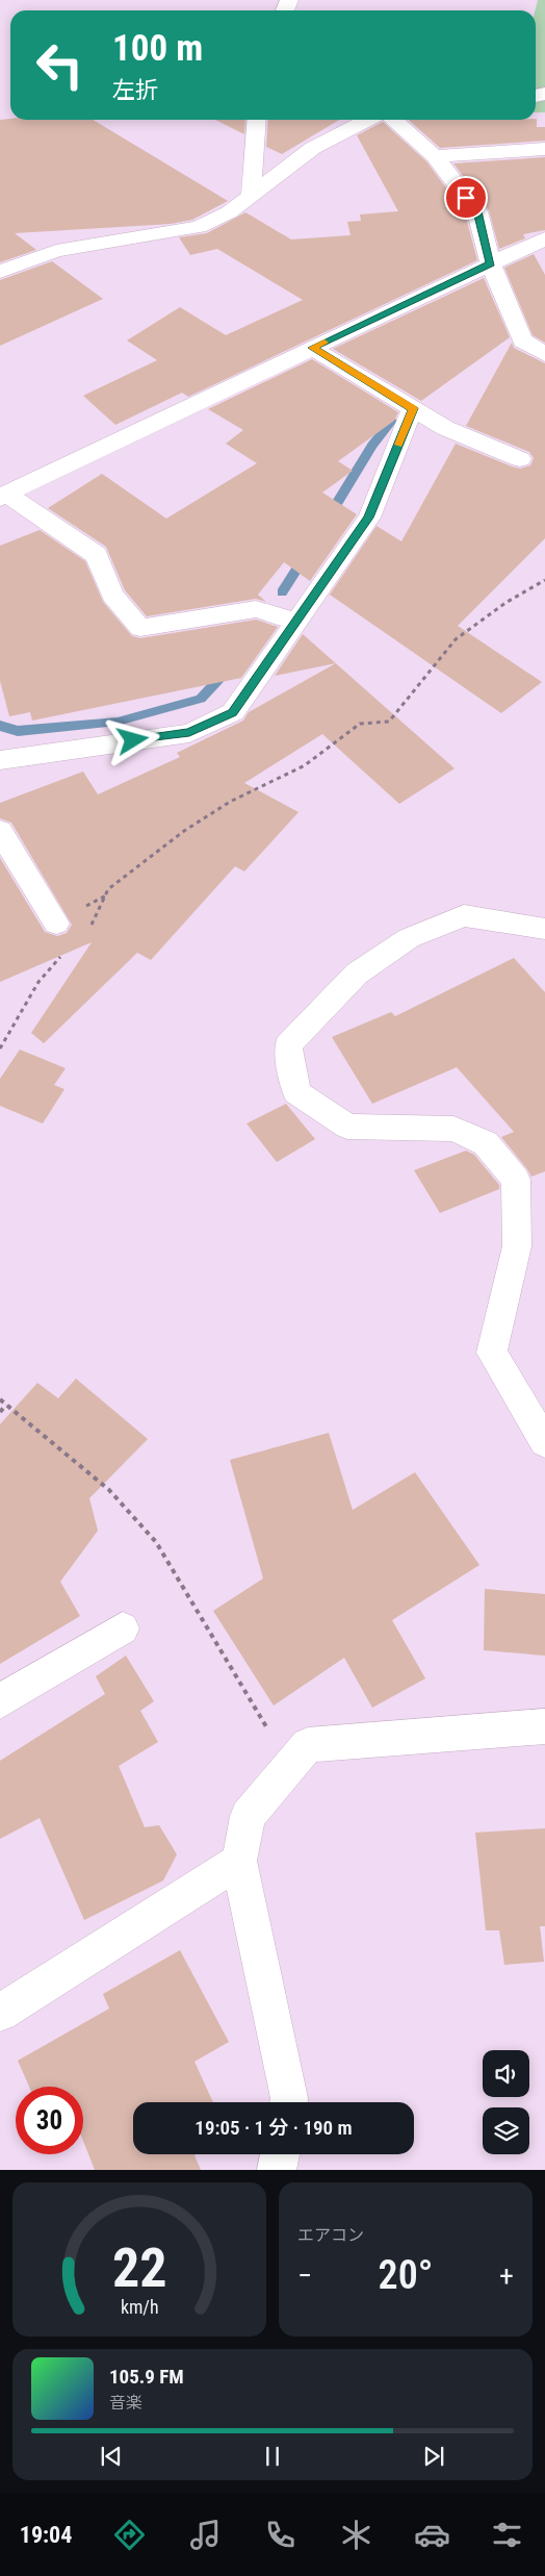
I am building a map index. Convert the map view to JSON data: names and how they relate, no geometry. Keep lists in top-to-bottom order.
{
  "page": {
    "turn": ["100 m", "左折"],
    "limit": "30",
    "trip": "19:05 · 1 分 · 190 m",
    "tile": "エアコン",
    "heat": ["−", "20°", "+"],
    "song": ["105.9 FM", "音楽"],
    "tabs": "19:04",
    "gauge": ["22", "km/h"]
  }
}
